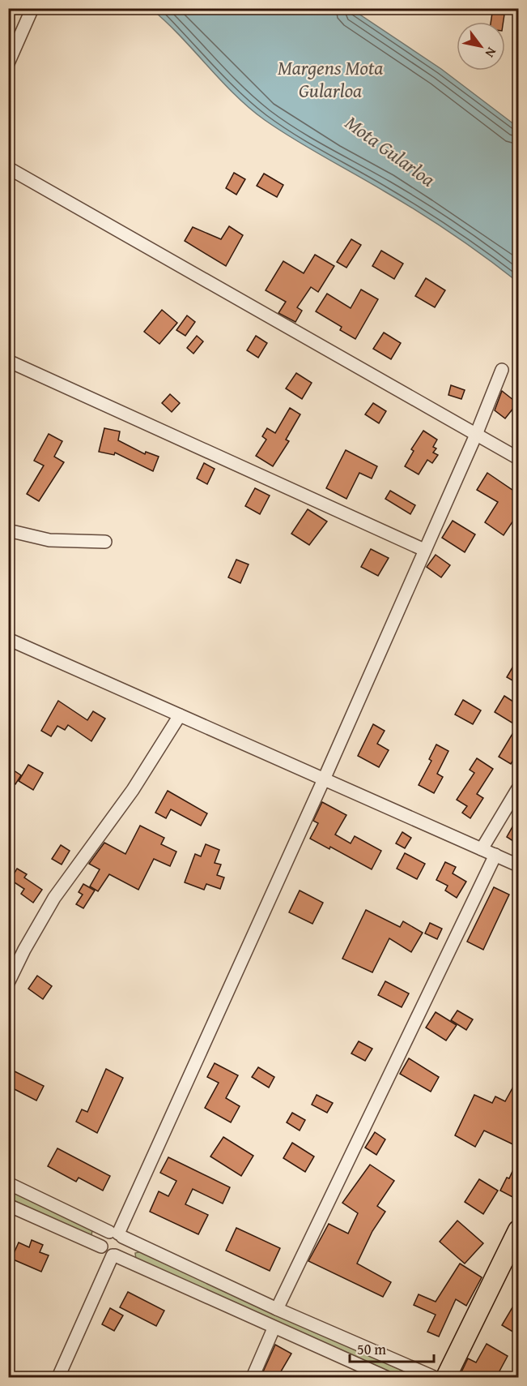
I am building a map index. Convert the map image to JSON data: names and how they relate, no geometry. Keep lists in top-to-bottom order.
{
  "water": ["Margens Mota Gularloa", "Mota Gularloa"],
  "scale_bar": "50 m",
  "north": "bottom right"
}
